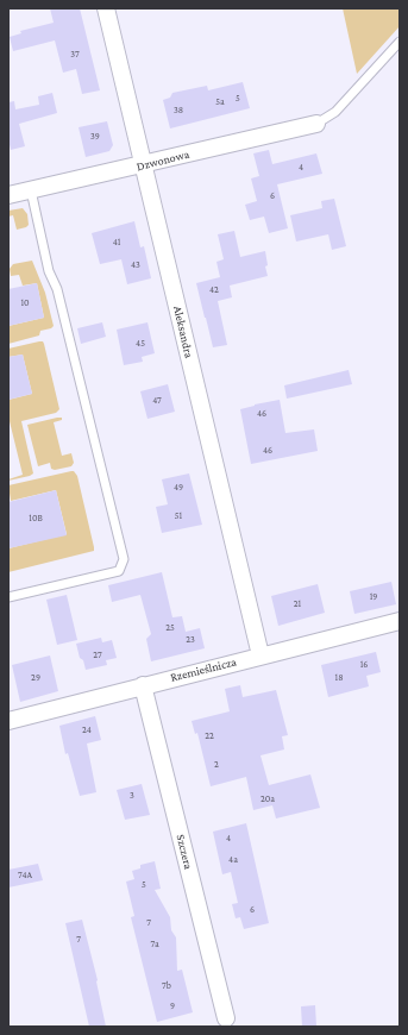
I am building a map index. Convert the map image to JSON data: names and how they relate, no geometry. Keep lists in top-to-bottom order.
{
  "streets": {
    "street": [
      "Dzwonowa",
      "Aleksandra",
      "Rzemieślnicza",
      "Szczera"
    ]
  },
  "crossings": [
    ["Dzwonowa", "Aleksandra"],
    ["Aleksandra", "Rzemieślnicza"],
    ["Rzemieślnicza", "Szczera"]
  ],
  "house_numbers": [
    "37",
    "5",
    "5a",
    "38",
    "39",
    "4",
    "6",
    "41",
    "43",
    "42",
    "10",
    "45",
    "47",
    "46",
    "46",
    "49",
    "51",
    "10B",
    "19",
    "21",
    "25",
    "23",
    "27",
    "16",
    "29",
    "18",
    "24",
    "22",
    "2",
    "3",
    "20a",
    "4",
    "4a",
    "74A",
    "5",
    "6",
    "7",
    "7",
    "7a",
    "7b",
    "9"
  ]
}
